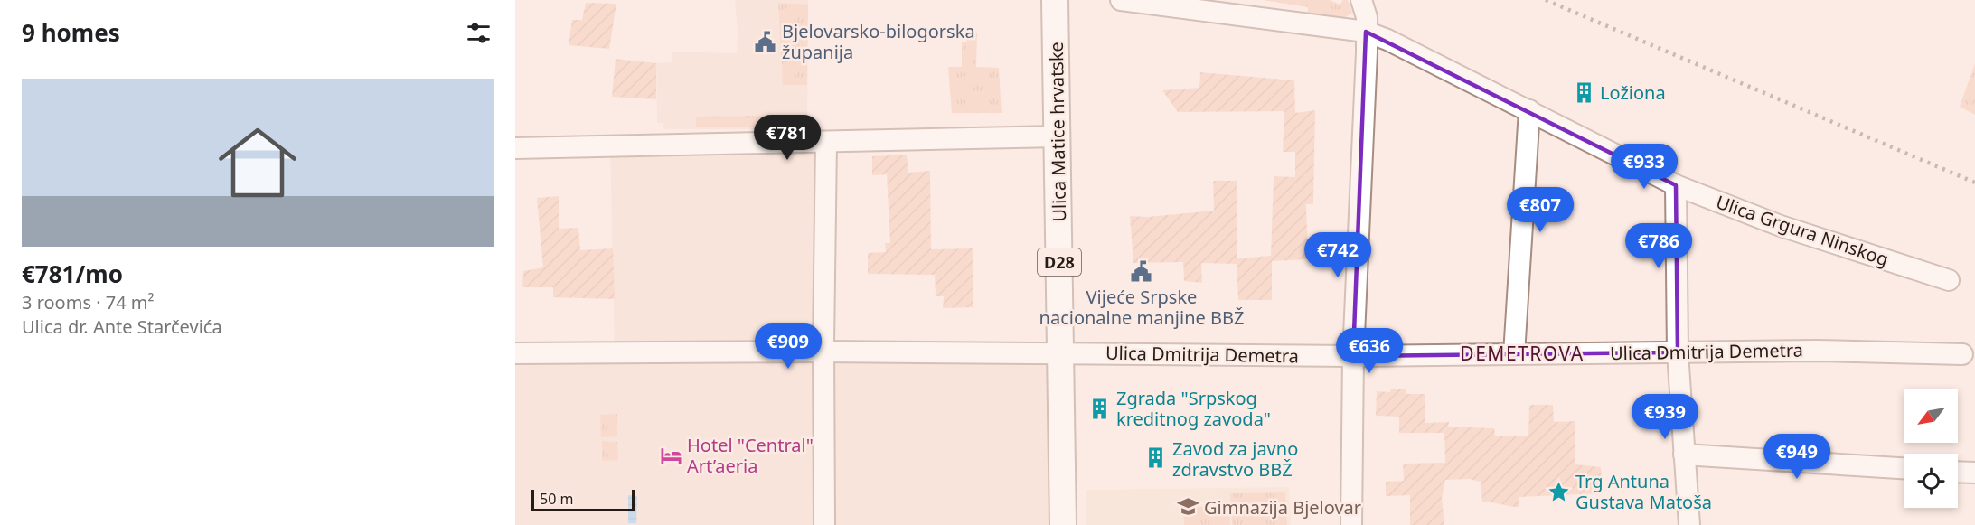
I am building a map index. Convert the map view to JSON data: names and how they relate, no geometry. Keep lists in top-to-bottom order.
{
  "streets": {
    "main road": ["Ulica Matice hrvatske", "D28"],
    "street": ["Ulica Grgura Ninskog", "Ulica Dmitrija Demetra"]
  },
  "crossings": [
    ["Ulica Matice hrvatske", "Ulica Dmitrija Demetra"]
  ],
  "districts": ["DEMETROVA"],
  "places": {
    "public building": ["Bjelovarsko-bilogorska županija", "Vijeće Srpske nacionalne manjine BBŽ"],
    "building": ["Ložiona", "Zgrada \"Srpskog kreditnog zavoda\"", "Zavod za javno zdravstvo BBŽ"],
    "hotel": ["Hotel \"Central\" Art’aeria"],
    "place": ["Trg Antuna Gustava Matoša"],
    "school or university": ["Gimnazija Bjelovar"]
  },
  "scale_bar": "50 m",
  "north": "bottom left",
  "page": {
    "heading": "9 homes",
    "list": [
      {
        "name": "€781/mo",
        "note": "3 rooms · 74 m² · Ulica dr. Ante Starčevića"
      }
    ],
    "price": [
      "€781",
      "€933",
      "€807",
      "€786",
      "€742",
      "€909",
      "€636",
      "€939",
      "€949"
    ],
    "scale": "50 m"
  }
}
